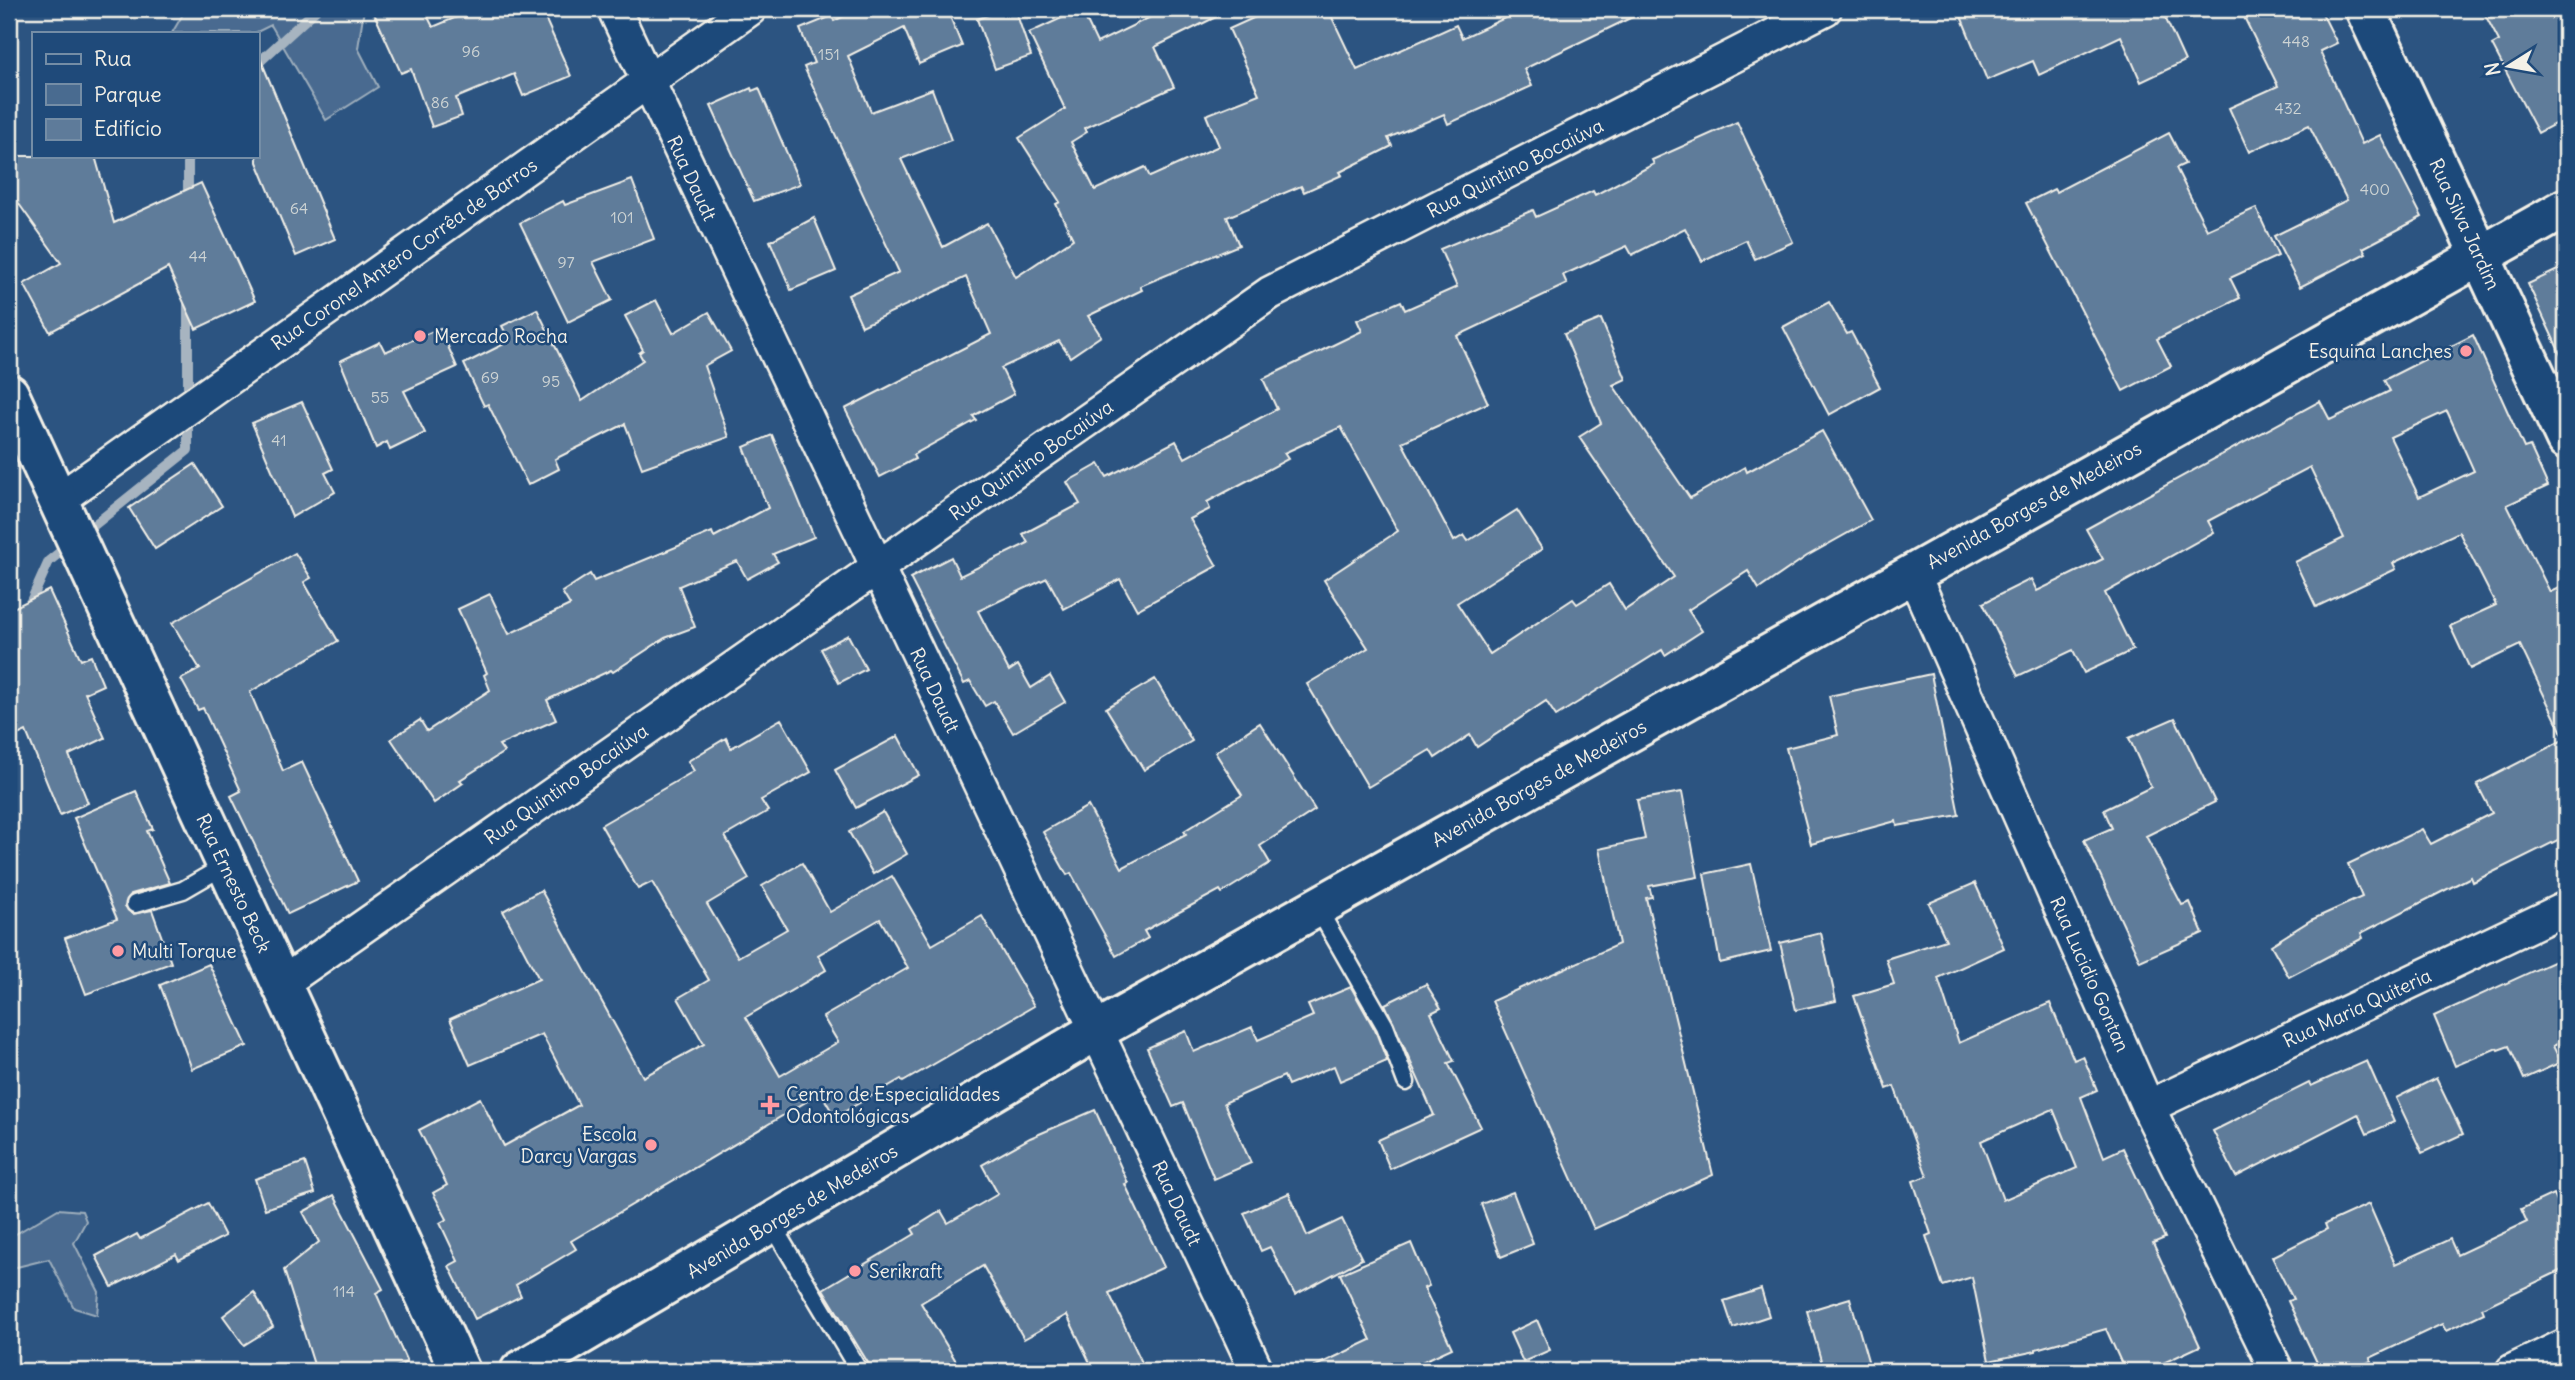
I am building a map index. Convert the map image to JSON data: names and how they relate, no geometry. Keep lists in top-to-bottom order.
{
  "streets": {
    "main road": ["Rua Silva Jardim", "Avenida Borges de Medeiros", "Rua Ernesto Beck"],
    "street": [
      "Rua Quintino Bocaiúva",
      "Rua Daudt",
      "Rua Coronel Antero Corrêa de Barros",
      "Rua Lucidio Gontan",
      "Rua Maria Quiteria"
    ]
  },
  "crossings": [
    ["Rua Quintino Bocaiúva", "Rua Daudt"],
    ["Rua Quintino Bocaiúva", "Rua Ernesto Beck"],
    ["Rua Daudt", "Rua Coronel Antero Corrêa de Barros"],
    ["Rua Daudt", "Avenida Borges de Medeiros"],
    ["Rua Silva Jardim", "Avenida Borges de Medeiros"],
    ["Rua Coronel Antero Corrêa de Barros", "Rua Ernesto Beck"],
    ["Avenida Borges de Medeiros", "Rua Lucidio Gontan"],
    ["Rua Lucidio Gontan", "Rua Maria Quiteria"]
  ],
  "places": {
    "other": [
      "Mercado Rocha",
      "Esquina Lanches",
      "Multi Torque",
      "Escola Darcy Vargas",
      "Serikraft"
    ],
    "health": ["Centro de Especialidades Odontológicas"]
  },
  "house_numbers": [
    "448",
    "96",
    "151",
    "86",
    "432",
    "400",
    "64",
    "101",
    "44",
    "97",
    "69",
    "95",
    "55",
    "41",
    "114"
  ],
  "legend": ["Rua", "Parque", "Edifício"],
  "north": "left"
}
